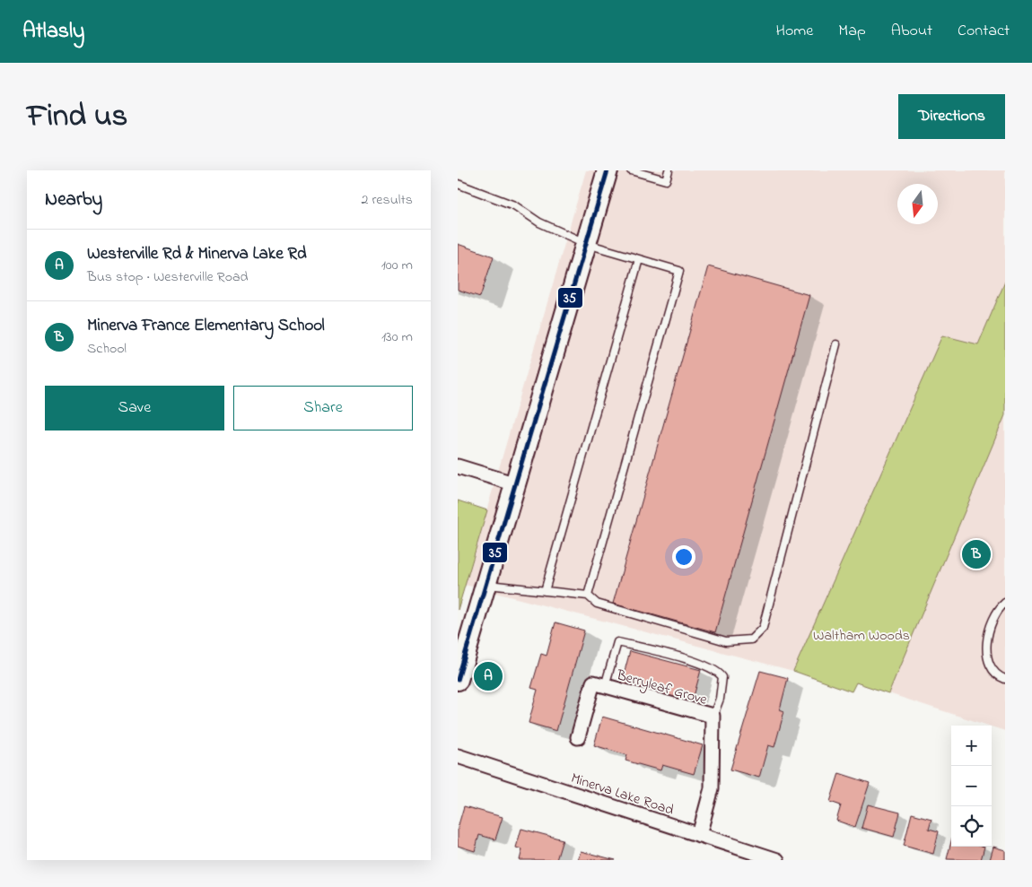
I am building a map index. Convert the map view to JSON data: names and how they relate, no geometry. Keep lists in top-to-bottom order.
{
  "streets": {
    "street": ["Berryleaf Grove", "Minerva Lake Road"]
  },
  "crossings": [
    ["Berryleaf Grove", "Minerva Lake Road"]
  ],
  "parks": ["Waltham Woods"],
  "lines": ["transit line 35"],
  "north": "bottom",
  "page": {
    "header": "Atlasly",
    "nav": [
      "Home",
      "Map",
      "About",
      "Contact"
    ],
    "title": "Find us",
    "buttons": [
      "Directions",
      ["Save", "Share"]
    ],
    "heading": ["Nearby", "2 results"],
    "list": [
      {
        "mark": "A",
        "name": "Westerville Rd & Minerva Lake Rd",
        "note": "Bus stop · Westerville Road",
        "value": "100 m"
      },
      {
        "mark": "B",
        "name": "Minerva France Elementary School",
        "note": "School",
        "value": "130 m"
      }
    ],
    "pins": ["B", "A"],
    "map_buttons": ["+", "−"]
  }
}
